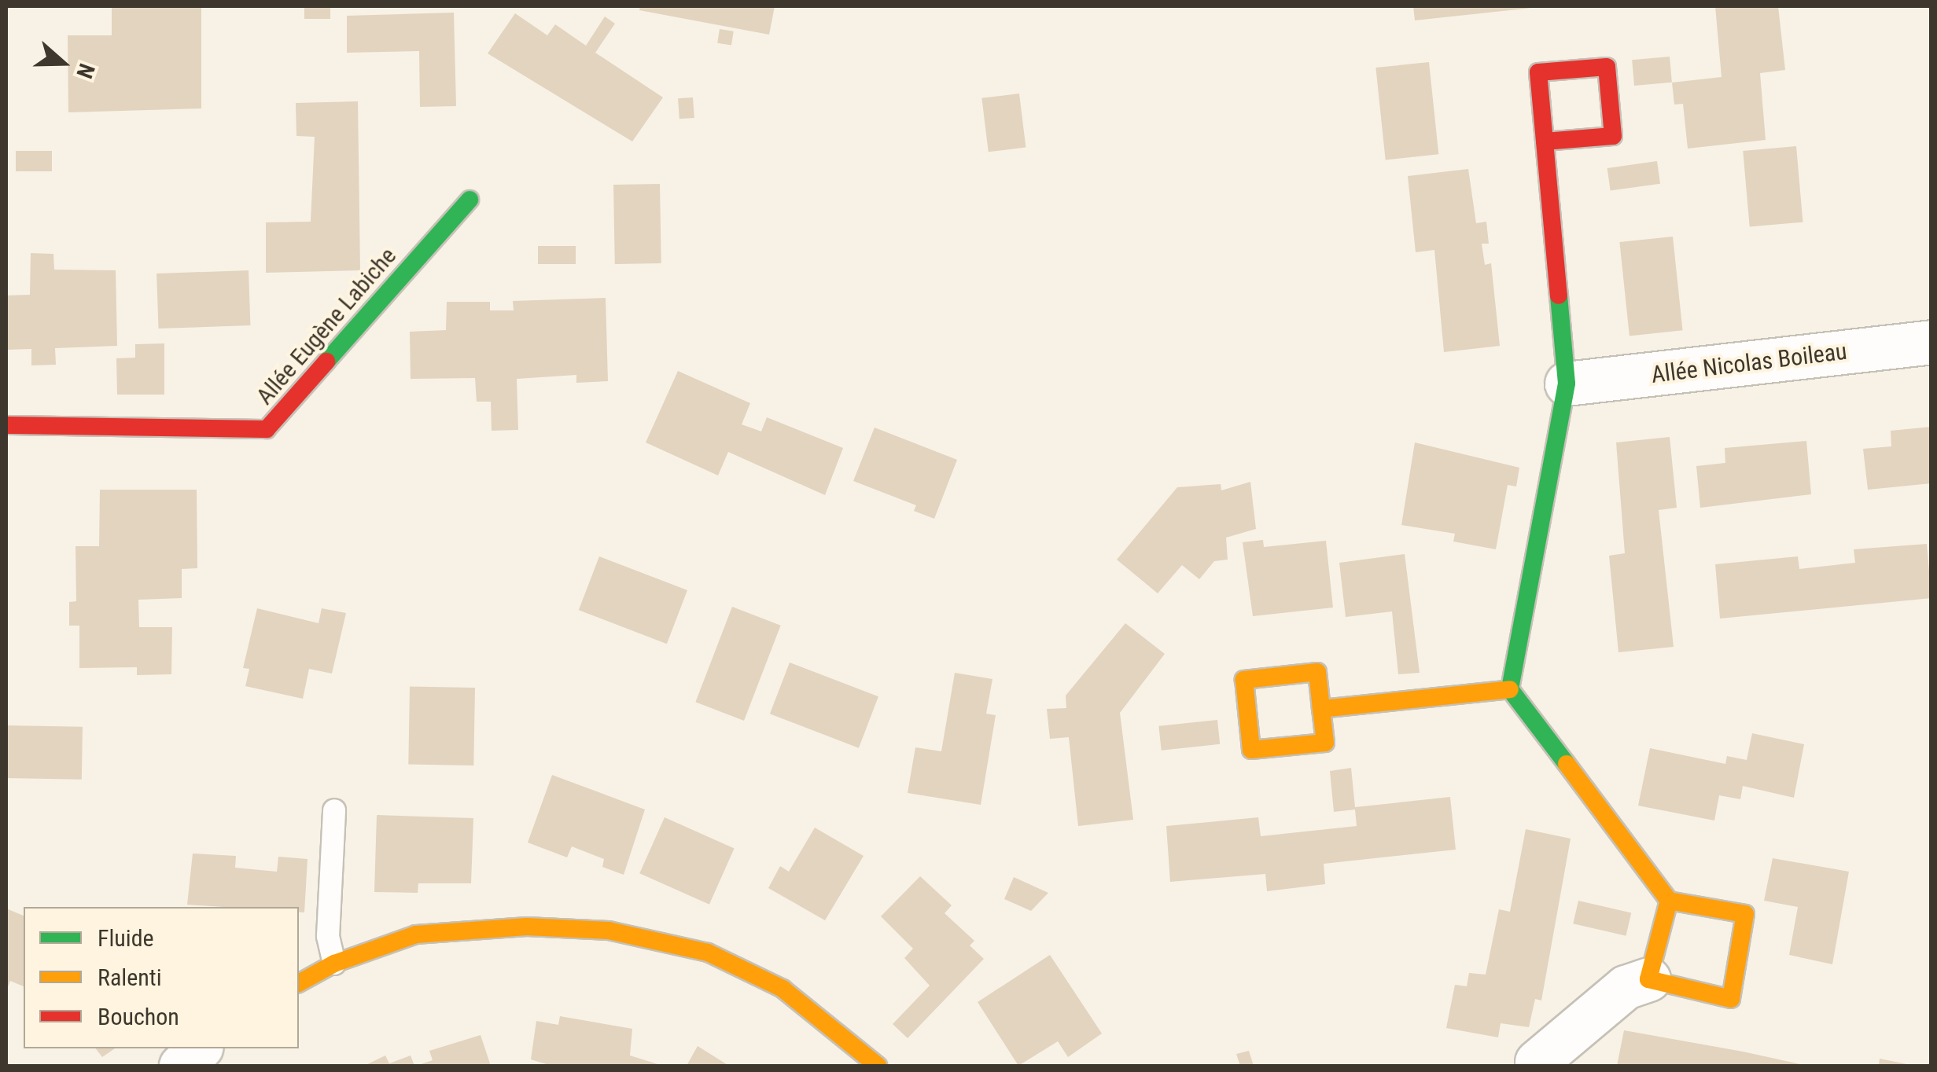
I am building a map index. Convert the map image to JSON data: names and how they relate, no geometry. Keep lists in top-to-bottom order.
{
  "streets": {
    "street": ["Allée Eugène Labiche", "Allée Nicolas Boileau"]
  },
  "legend": ["Fluide", "Ralenti", "Bouchon"],
  "north": "right"
}
